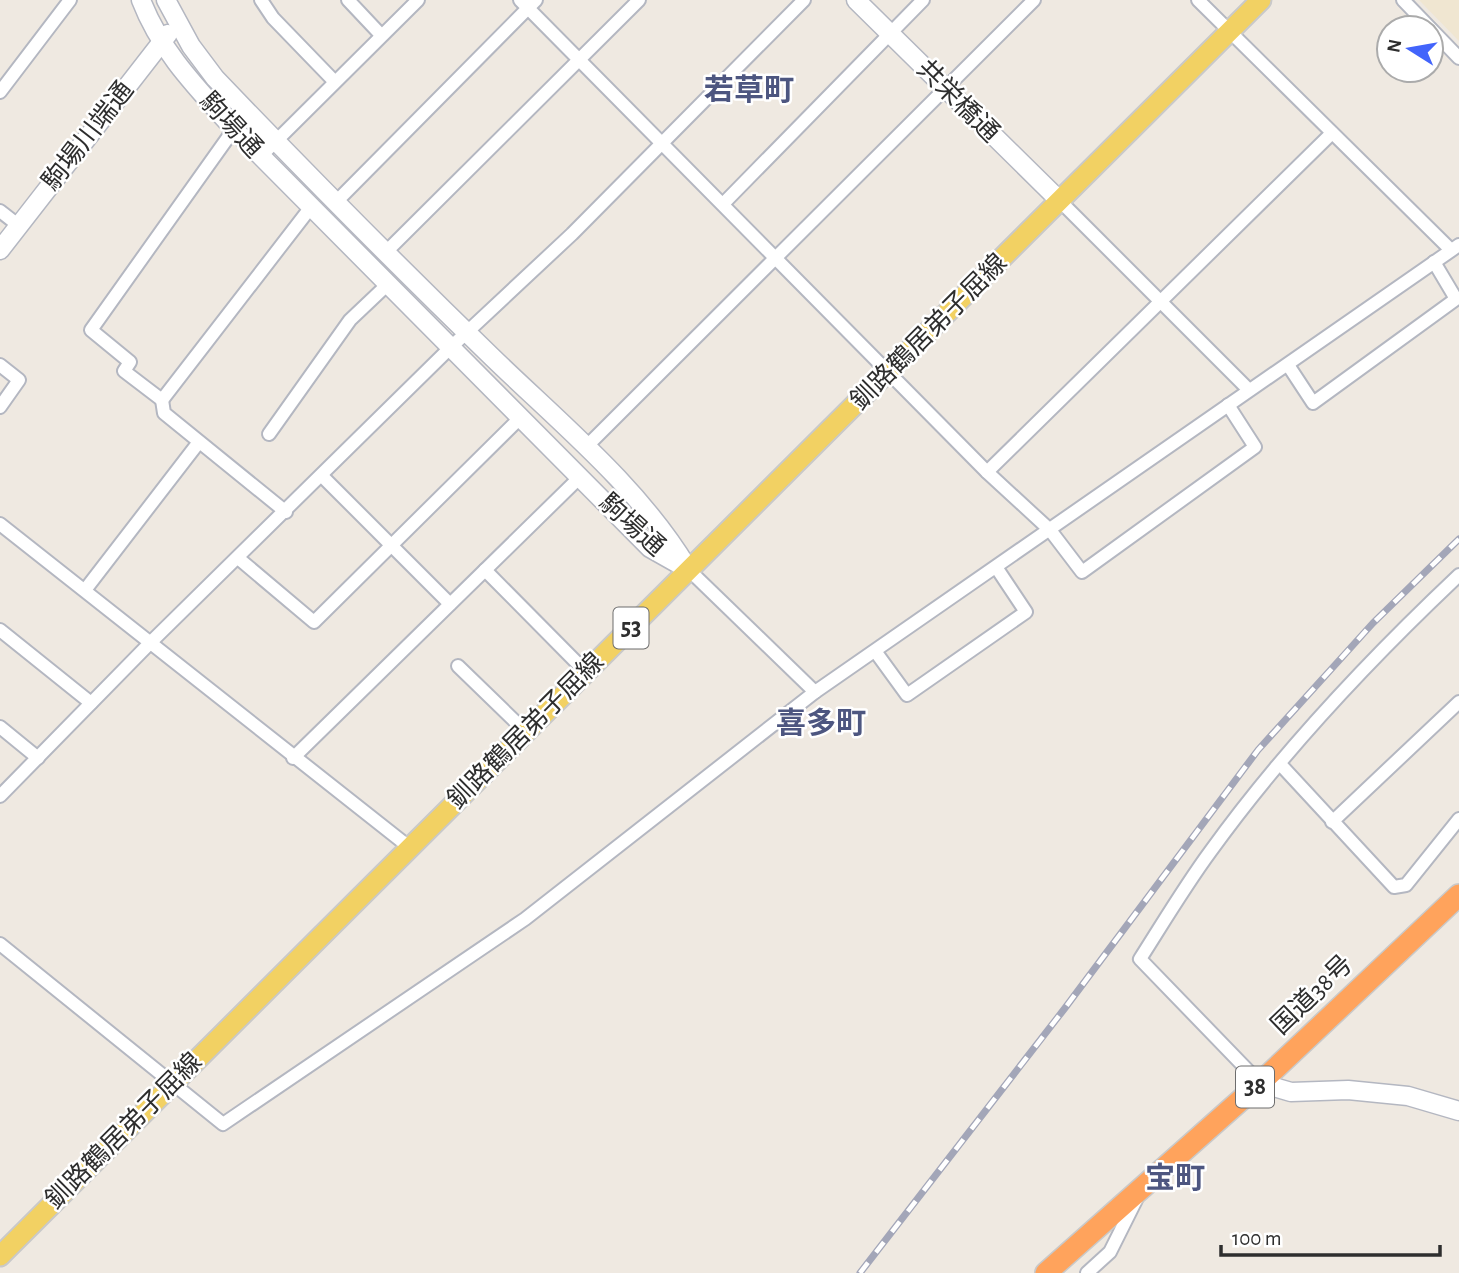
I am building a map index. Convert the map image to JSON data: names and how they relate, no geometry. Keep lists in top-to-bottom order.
{
  "streets": {
    "highway": ["国道38号", "38"],
    "main road": ["釧路鶴居弟子屈線", "53"],
    "street": ["共栄橋通", "駒場通", "駒場川端通"]
  },
  "crossings": [
    ["共栄橋通", "釧路鶴居弟子屈線"],
    ["駒場通", "駒場川端通"],
    ["駒場通", "釧路鶴居弟子屈線"]
  ],
  "districts": ["若草町", "喜多町", "宝町"],
  "scale_bar": "100 m",
  "north": "left"
}
